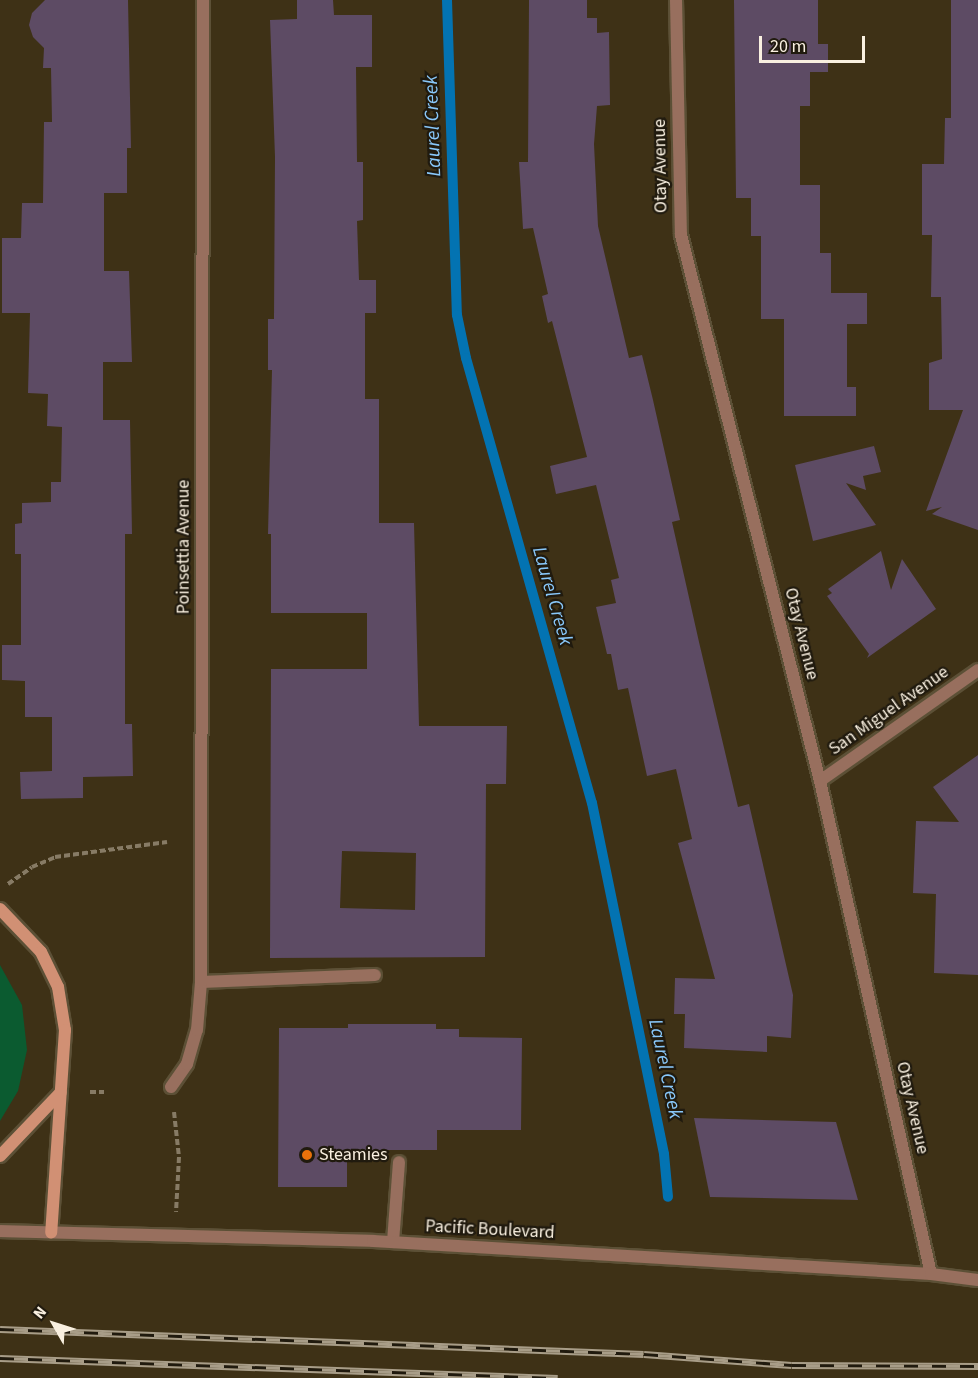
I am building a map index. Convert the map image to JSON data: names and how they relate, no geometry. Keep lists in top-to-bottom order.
{
  "streets": {
    "street": [
      "Otay Avenue",
      "Poinsettia Avenue",
      "San Miguel Avenue",
      "Pacific Boulevard"
    ]
  },
  "crossings": [
    ["Otay Avenue", "San Miguel Avenue"],
    ["Otay Avenue", "Pacific Boulevard"]
  ],
  "water": ["Laurel Creek"],
  "places": ["Steamies"],
  "scale_bar": "20 m",
  "north": "top left"
}
